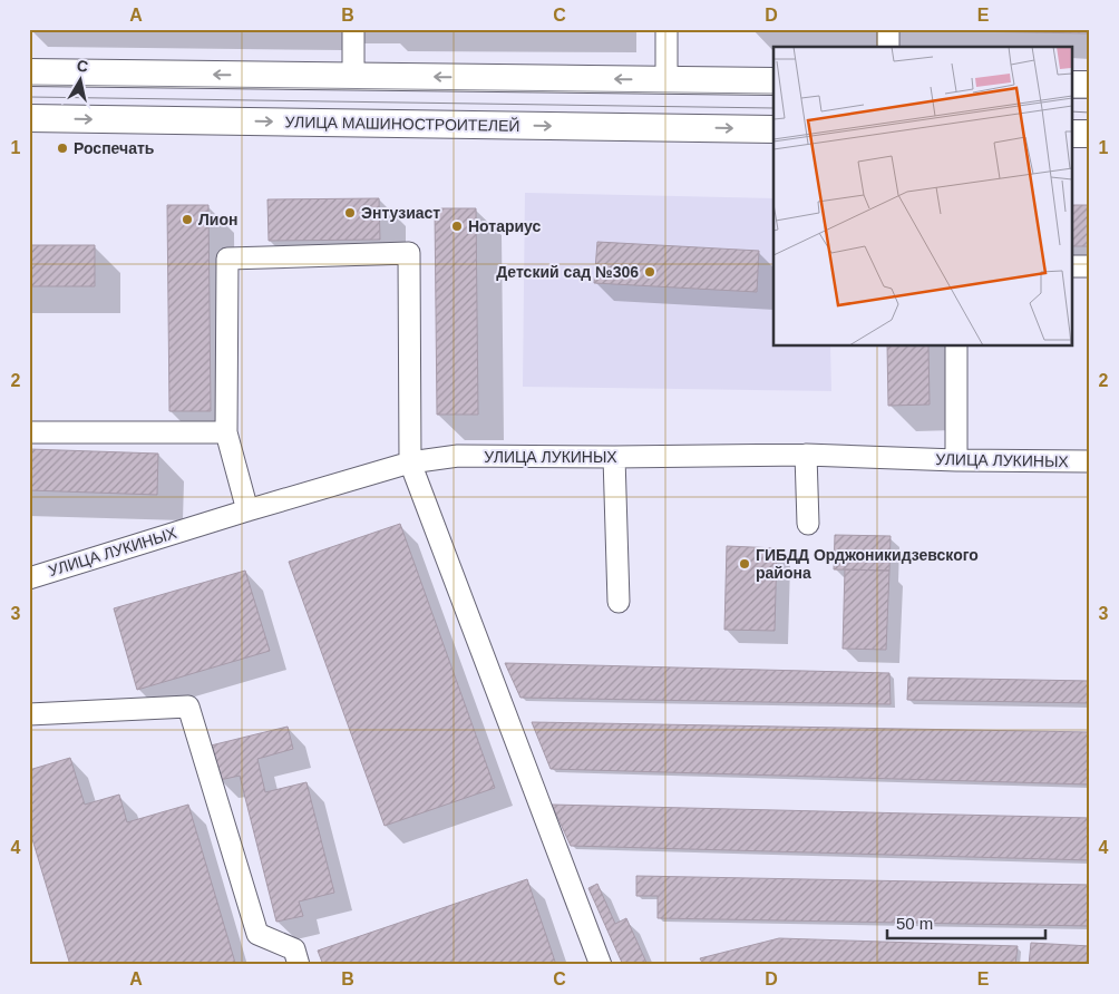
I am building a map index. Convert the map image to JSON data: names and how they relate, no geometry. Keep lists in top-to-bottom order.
{
  "streets": {
    "main road": ["УЛИЦА МАШИНОСТРОИТЕЛЕЙ"],
    "street": ["УЛИЦА ЛУКИНЫХ"]
  },
  "places": [
    "Роспечать",
    "Энтузиаст",
    "Лион",
    "Нотариус",
    "Детский сад №306",
    "ГИБДД Орджоникидзевского района"
  ],
  "scale_bar": "50 m",
  "north": "top",
  "grid": {
    "columns": [
      "A",
      "B",
      "C",
      "D",
      "E"
    ],
    "rows": [
      "1",
      "2",
      "3",
      "4"
    ]
  }
}
